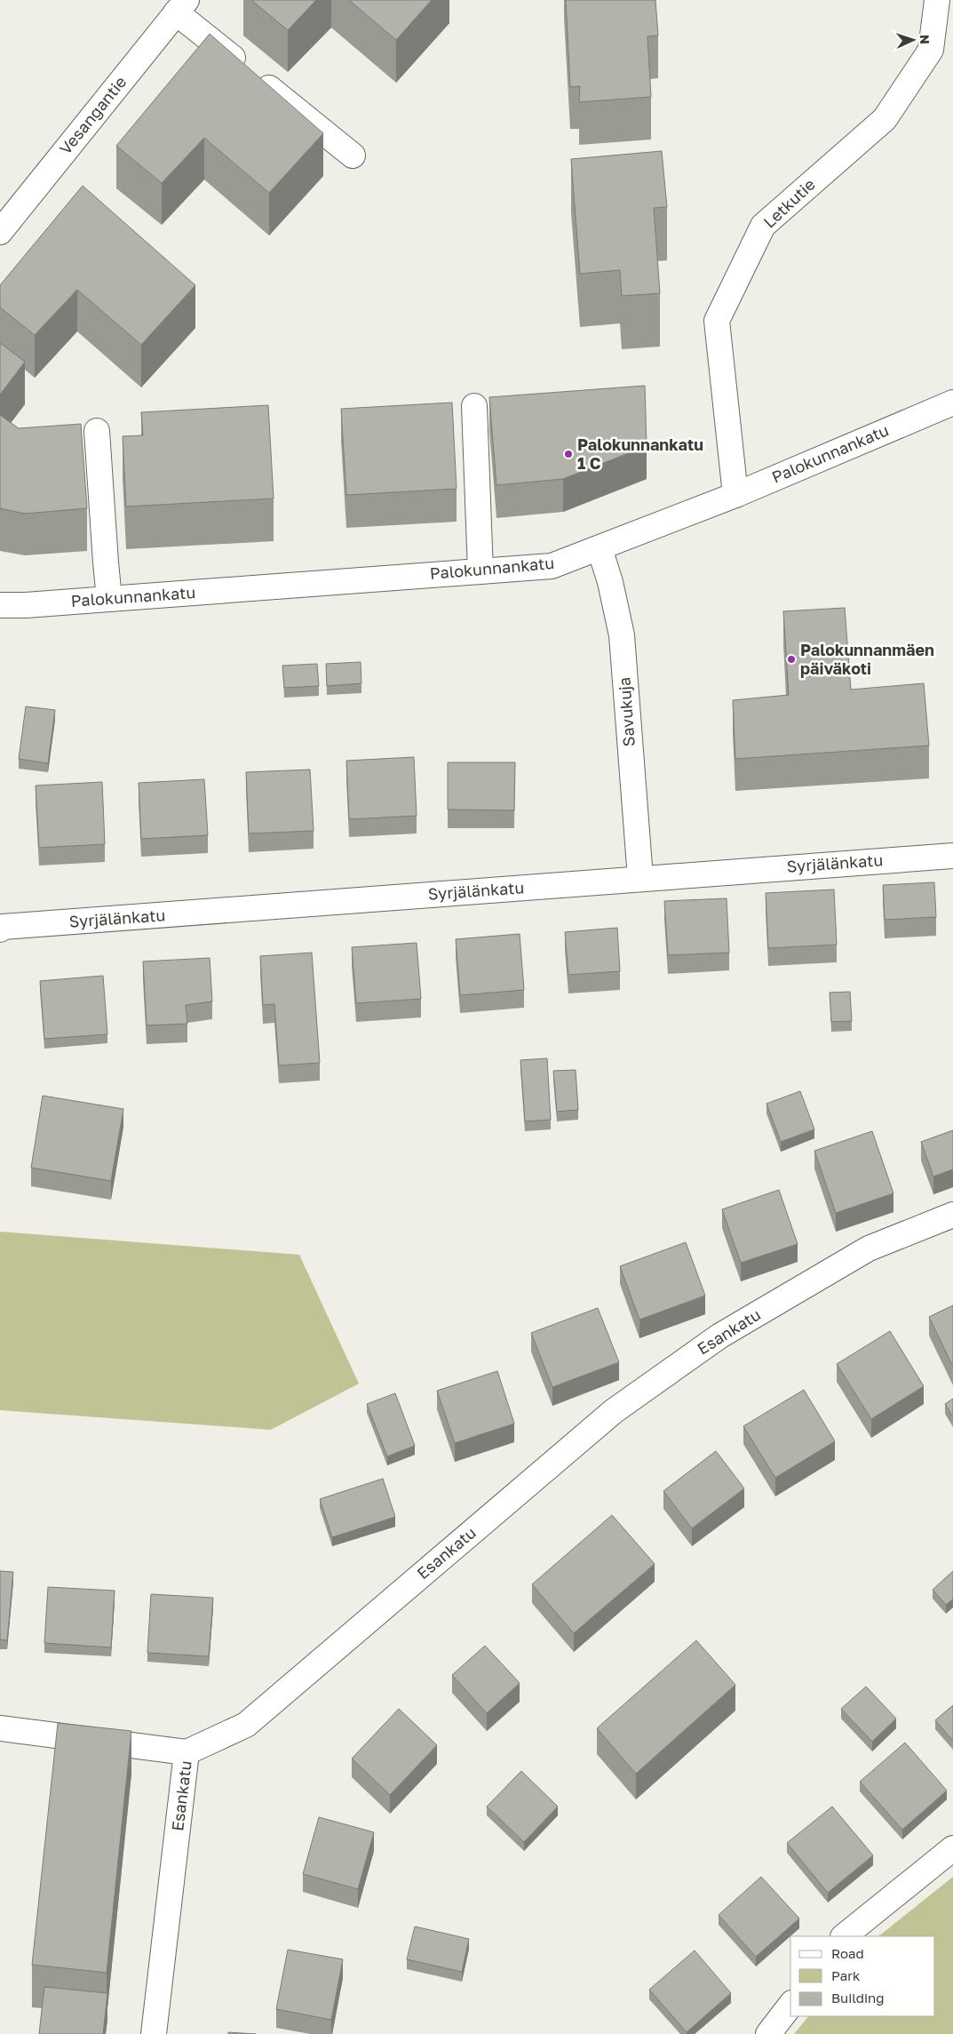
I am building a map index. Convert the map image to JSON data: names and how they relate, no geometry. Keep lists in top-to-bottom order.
{
  "streets": {
    "street": [
      "Vesangantie",
      "Letkutie",
      "Palokunnankatu",
      "Savukuja",
      "Syrjälänkatu",
      "Esankatu"
    ]
  },
  "crossings": [
    ["Letkutie", "Palokunnankatu"],
    ["Palokunnankatu", "Savukuja"],
    ["Savukuja", "Syrjälänkatu"]
  ],
  "places": ["Palokunnankatu 1 C", "Palokunnanmäen päiväkoti"],
  "legend": ["Road", "Park", "Building"],
  "north": "right"
}
